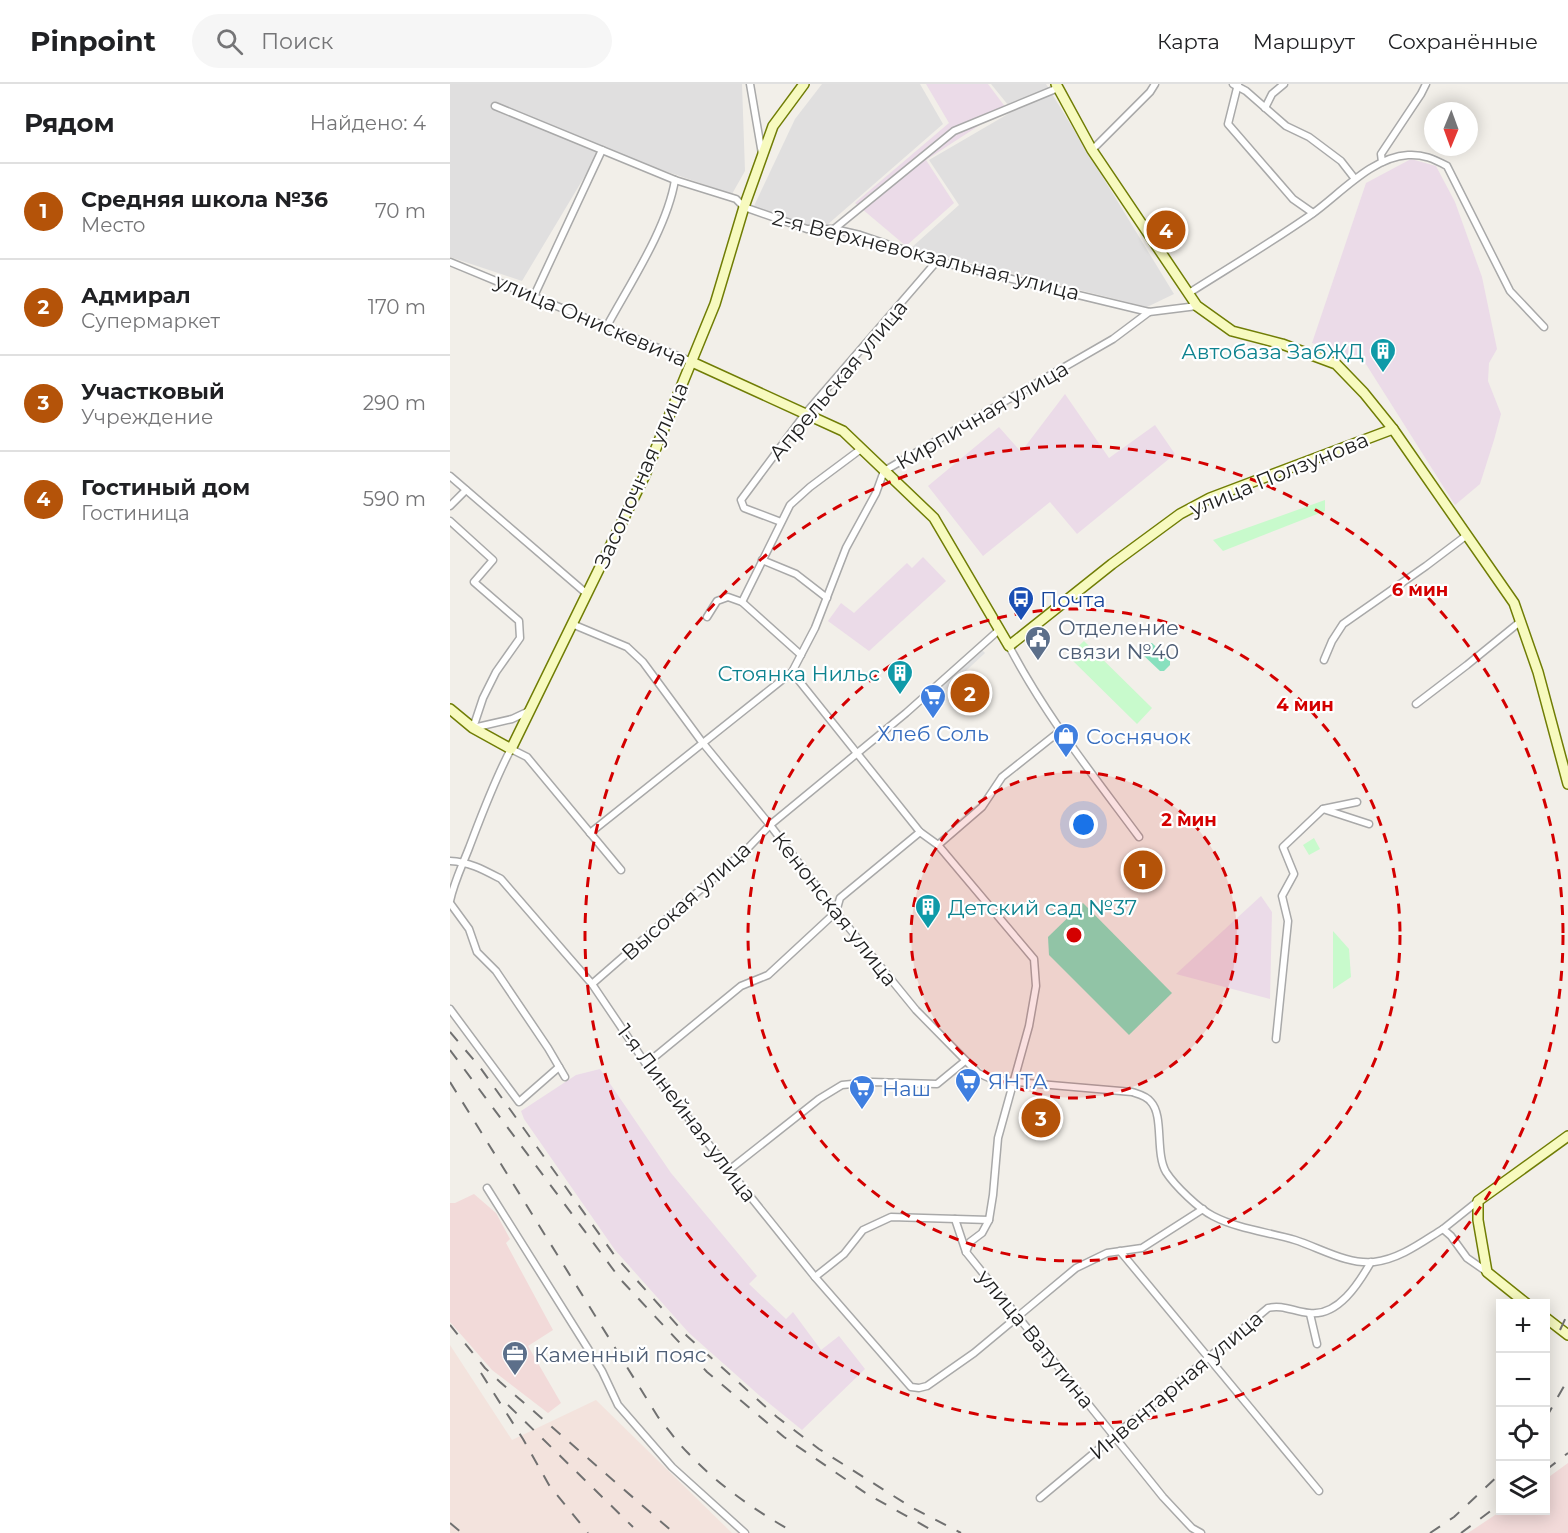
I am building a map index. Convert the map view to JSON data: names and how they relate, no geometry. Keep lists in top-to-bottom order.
{
  "streets": {
    "street": [
      "2-я Верхневокзальная улица",
      "улица Онискевича",
      "Апрельская улица",
      "Кирпичная улица",
      "улица Ползунова",
      "Засопочная улица",
      "Высокая улица",
      "Кенонская улица",
      "1-я Линейная улица",
      "улица Ватутина",
      "Инвентарная улица"
    ]
  },
  "crossings": [
    ["2-я Верхневокзальная улица", "Апрельская улица"],
    ["2-я Верхневокзальная улица", "Кирпичная улица"],
    ["2-я Верхневокзальная улица", "Засопочная улица"],
    ["улица Онискевича", "Апрельская улица"],
    ["улица Онискевича", "Кирпичная улица"],
    ["улица Онискевича", "улица Ползунова"],
    ["улица Онискевича", "Засопочная улица"],
    ["улица Онискевича", "Высокая улица"],
    ["Кирпичная улица", "Кенонская улица"],
    ["Засопочная улица", "Кенонская улица"],
    ["Засопочная улица", "1-я Линейная улица"],
    ["Высокая улица", "Кенонская улица"],
    ["Высокая улица", "1-я Линейная улица"],
    ["1-я Линейная улица", "улица Ватутина"],
    ["улица Ватутина", "Инвентарная улица"]
  ],
  "places": {
    "building": ["Автобаза ЗабЖД", "Стоянка Нильс", "Детский сад №37"],
    "bus stop": ["Почта"],
    "public building": ["Отделение связи №40"],
    "supermarket": ["Хлеб Соль", "ЯНТА", "Наш"],
    "shop": ["Соснячок"],
    "office": ["Каменный пояс"]
  },
  "north": "bottom",
  "page": {
    "header": "Pinpoint",
    "search": "Поиск",
    "nav": ["Карта", "Маршрут", "Сохранённые"],
    "heading": ["Рядом", "Найдено: 4"],
    "list": [
      {
        "mark": "1",
        "name": "Средняя школа №36",
        "note": "Место",
        "value": "70 m"
      },
      {
        "mark": "2",
        "name": "Адмирал",
        "note": "Супермаркет",
        "value": "170 m"
      },
      {
        "mark": "3",
        "name": "Участковый",
        "note": "Учреждение",
        "value": "290 m"
      },
      {
        "mark": "4",
        "name": "Гостиный дом",
        "note": "Гостиница",
        "value": "590 m"
      }
    ],
    "pins": [
      "4",
      "2",
      "1",
      "3"
    ],
    "map_buttons": ["+", "−"]
  },
  "rings": ["6 мин", "4 мин", "2 мин"]
}
